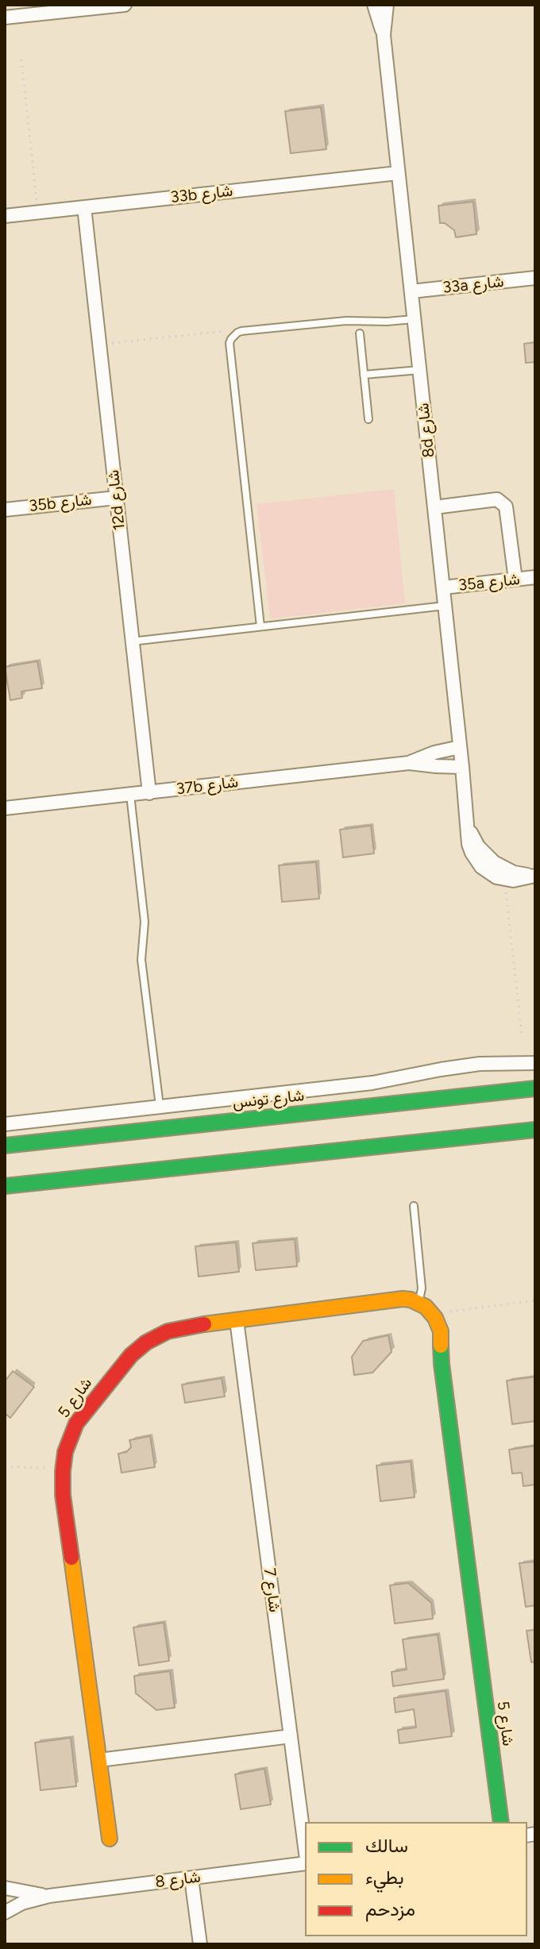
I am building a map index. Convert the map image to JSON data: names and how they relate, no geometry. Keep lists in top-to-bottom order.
{
  "streets": {
    "street": [
      "33b شارع",
      "33a شارع",
      "8d شارع",
      "12d شارع",
      "35b شارع",
      "35a شارع",
      "37b شارع",
      "شارع تونس",
      "شارع 5",
      "شارع 7",
      "شارع 8"
    ]
  },
  "crossings": [
    ["33b شارع", "8d شارع"],
    ["33b شارع", "12d شارع"],
    ["33a شارع", "8d شارع"],
    ["8d شارع", "35a شارع"],
    ["8d شارع", "37b شارع"],
    ["12d شارع", "35b شارع"],
    ["12d شارع", "37b شارع"],
    ["شارع 5", "شارع 7"]
  ],
  "legend": ["سالك", "بطيء", "مزدحم"]
}
